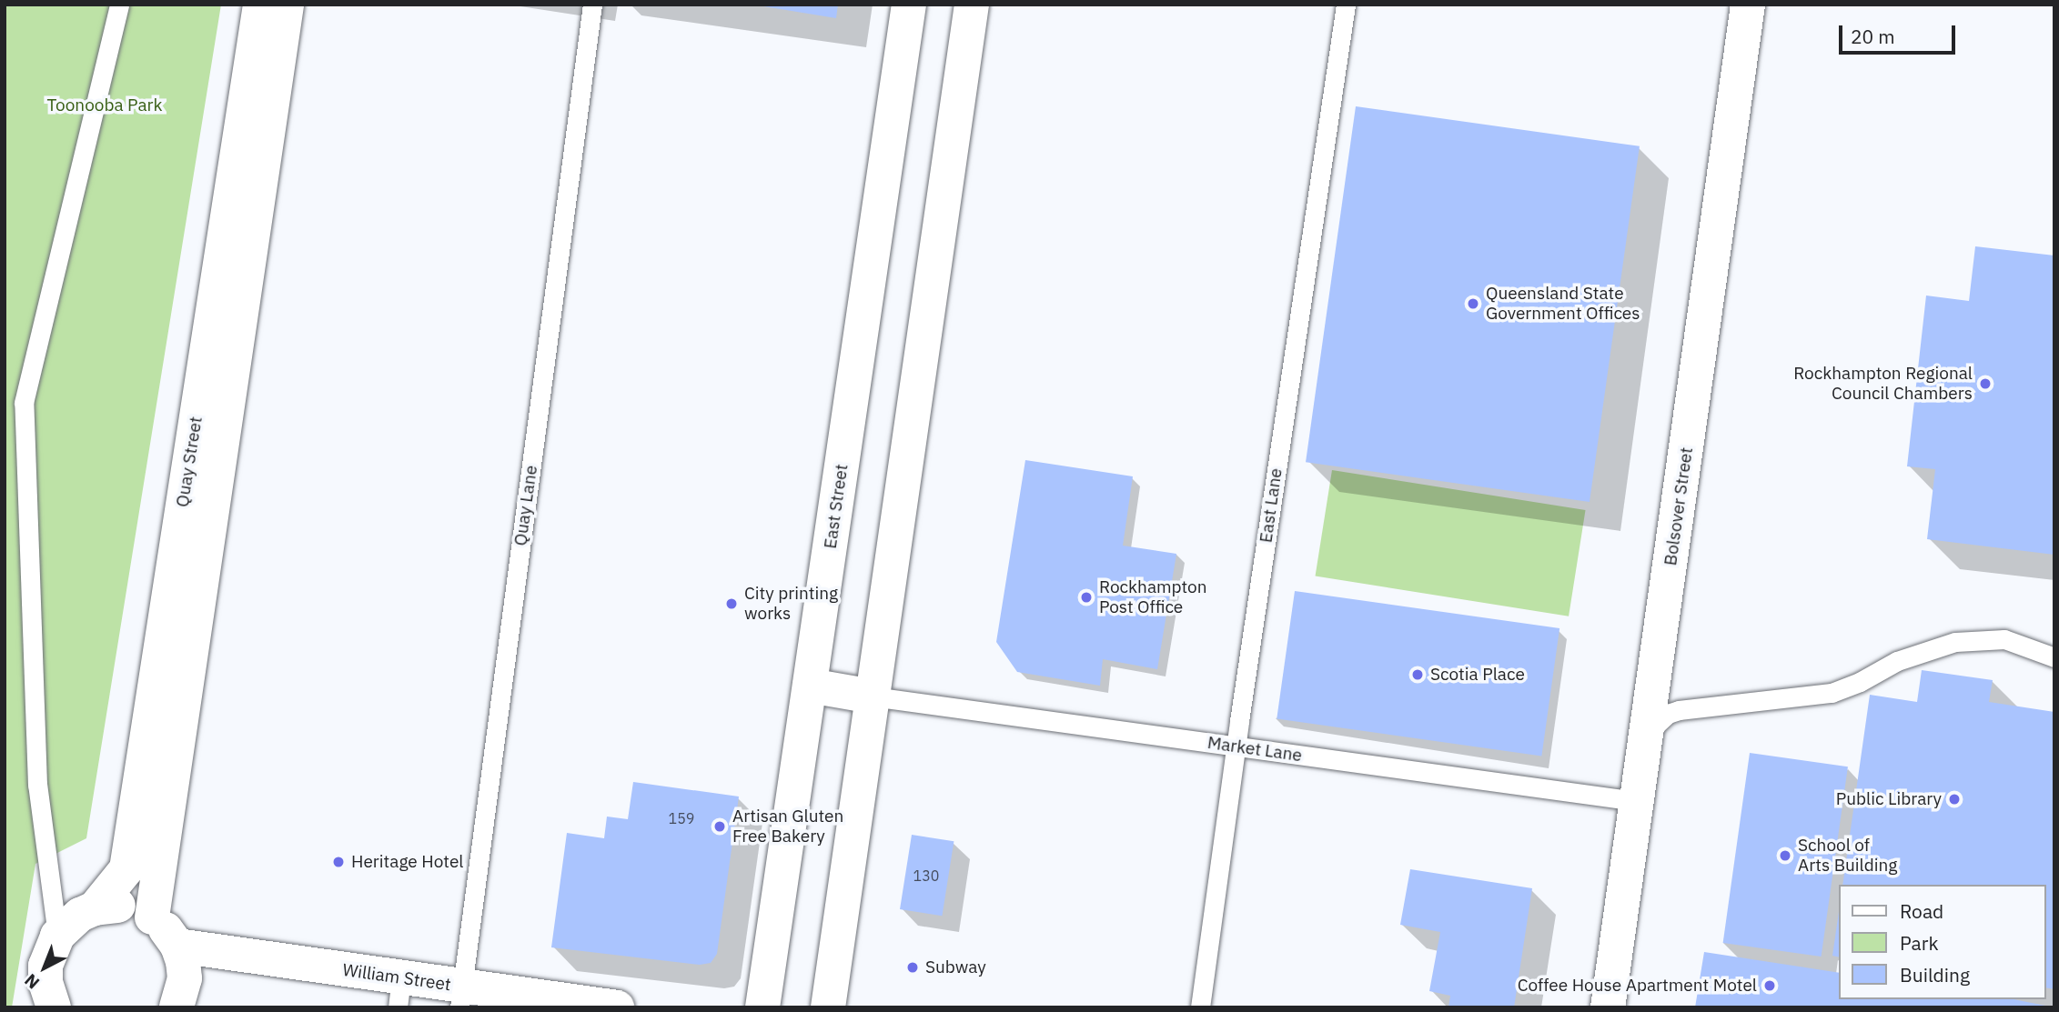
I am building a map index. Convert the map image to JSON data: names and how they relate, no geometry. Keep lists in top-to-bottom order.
{
  "streets": {
    "street": [
      "Quay Street",
      "East Street",
      "Bolsover Street",
      "William Street"
    ],
    "lane": ["Quay Lane", "East Lane", "Market Lane"]
  },
  "crossings": [
    ["Quay Street", "William Street"],
    ["Quay Lane", "William Street"],
    ["East Lane", "Market Lane"],
    ["Bolsover Street", "Market Lane"]
  ],
  "parks": ["Toonooba Park"],
  "places": [
    "Queensland State Government Offices",
    "Rockhampton Regional Council Chambers",
    "Rockhampton Post Office",
    "City printing works",
    "Scotia Place",
    "Public Library",
    "Artisan Gluten Free Bakery",
    "School of Arts Building",
    "Heritage Hotel",
    "Subway",
    "Coffee House Apartment Motel"
  ],
  "house_numbers": ["159", "130"],
  "legend": ["Road", "Park", "Building"],
  "scale_bar": "20 m",
  "north": "bottom left"
}
